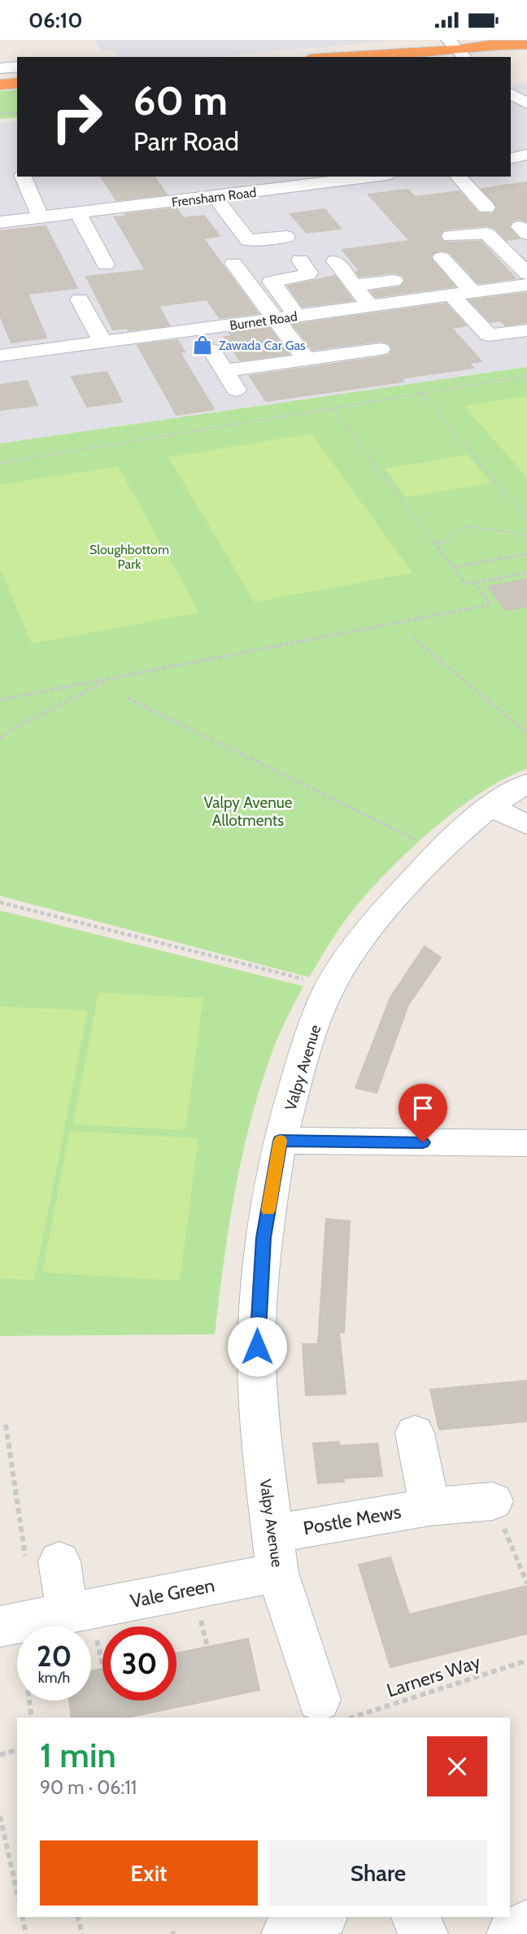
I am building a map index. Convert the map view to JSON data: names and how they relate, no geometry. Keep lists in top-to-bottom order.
{
  "streets": {
    "street": [
      "Frensham Road",
      "Burnet Road",
      "Valpy Avenue",
      "Postle Mews",
      "Vale Green"
    ],
    "path": ["Larners Way"]
  },
  "crossings": [
    ["Valpy Avenue", "Postle Mews"],
    ["Valpy Avenue", "Vale Green"],
    ["Postle Mews", "Vale Green"]
  ],
  "parks": ["Sloughbottom Park", "Valpy Avenue Allotments"],
  "places": {
    "shop": ["Zawada Car Gas"]
  },
  "page": {
    "status": "06:10",
    "turn": ["60 m", "Parr Road"],
    "speed": "20 km/h",
    "limit": "30",
    "heading": ["1 min", "90 m · 06:11"],
    "buttons": ["Exit", "Share"]
  }
}
